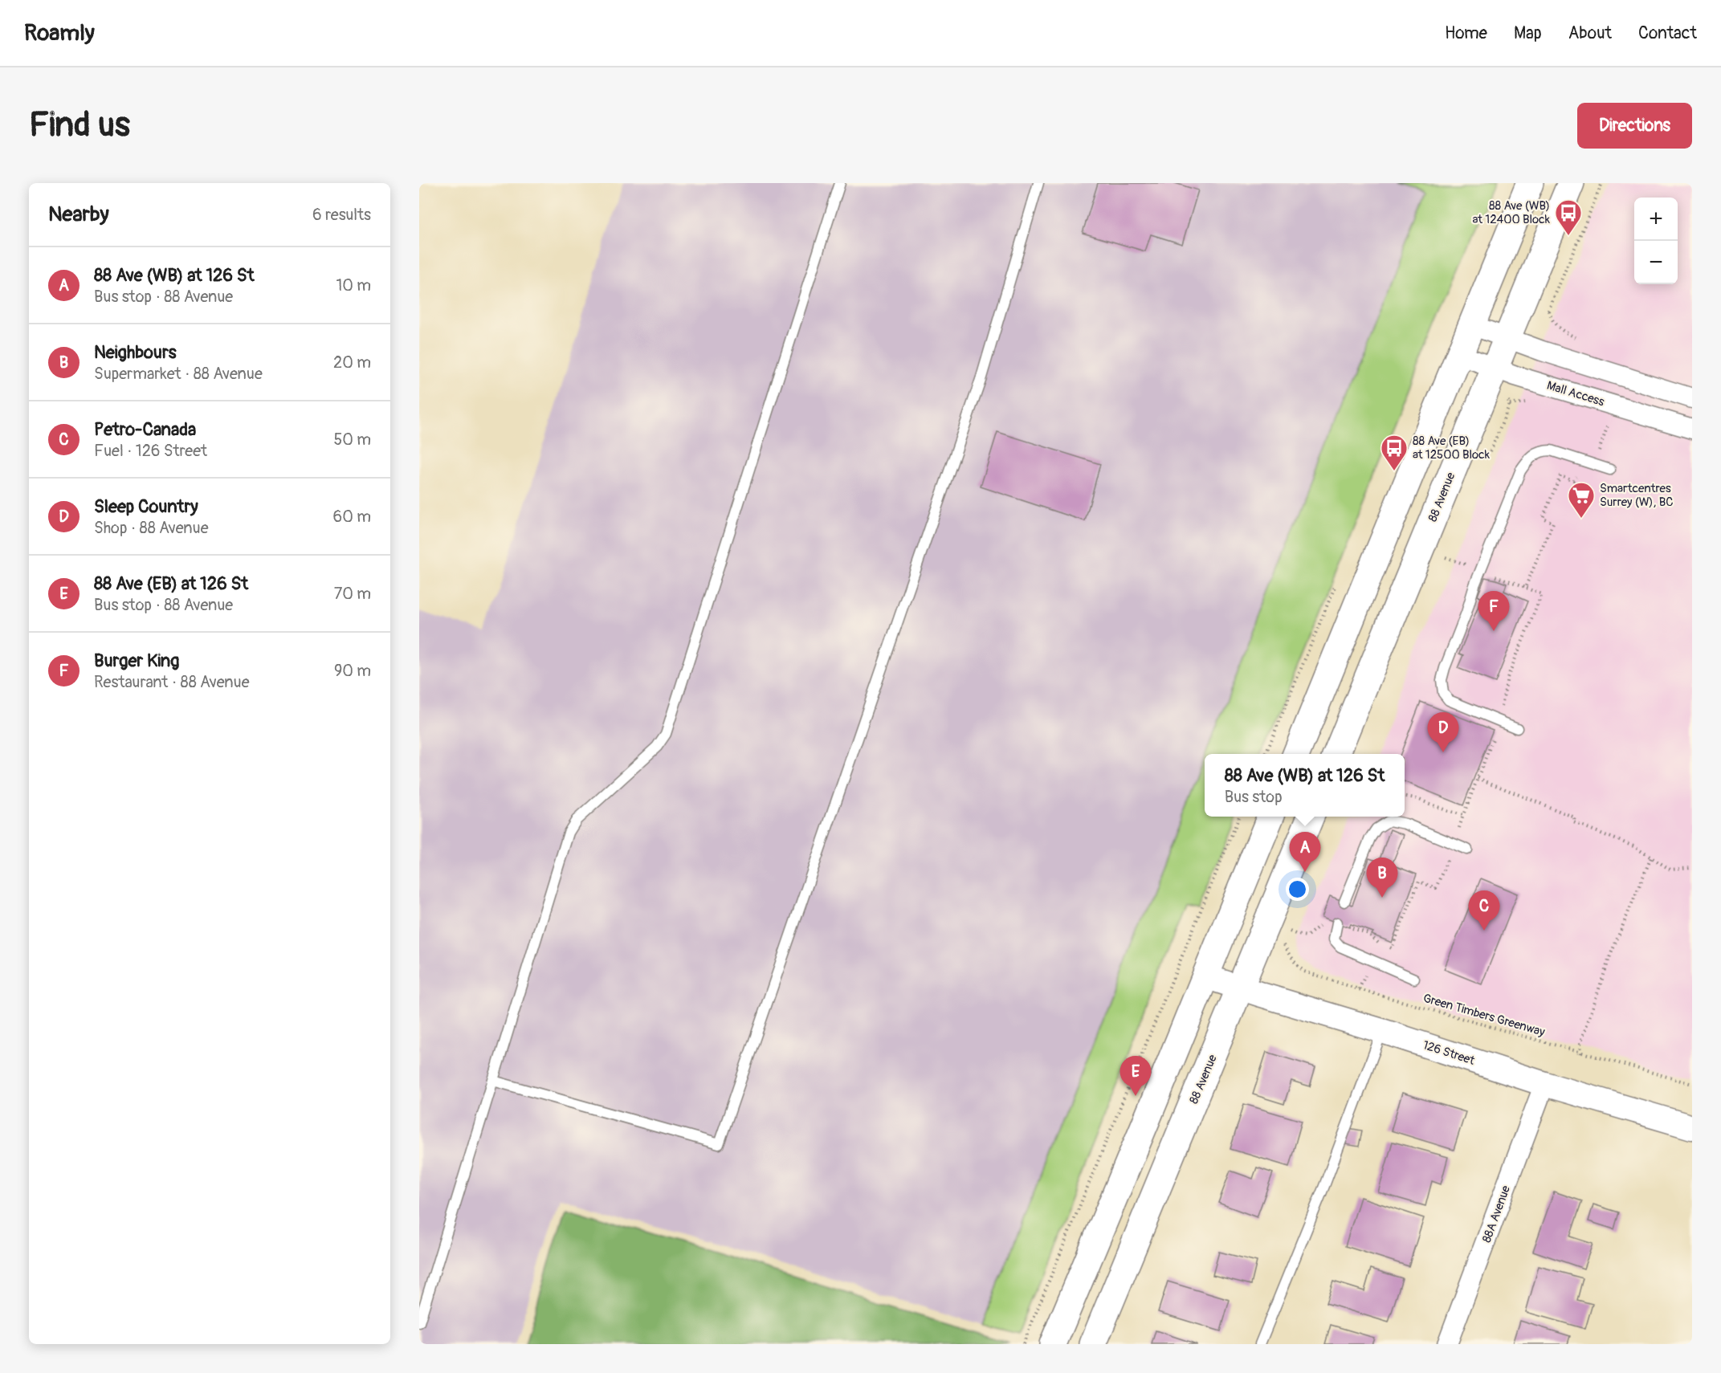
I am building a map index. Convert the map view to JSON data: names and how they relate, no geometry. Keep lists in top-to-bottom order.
{
  "streets": {
    "main road": ["88 Avenue"],
    "street": ["Mall Access", "126 Street", "88A Avenue"],
    "path": ["Green Timbers Greenway"]
  },
  "crossings": [
    ["Mall Access", "88 Avenue"],
    ["88 Avenue", "126 Street"],
    ["126 Street", "88A Avenue"]
  ],
  "places": {
    "bus stop": ["88 Ave (WB) at 12400 Block", "88 Ave (EB) at 12500 Block"],
    "supermarket": ["Smartcentres Surrey (W), BC"]
  },
  "page": {
    "header": "Roamly",
    "nav": [
      "Home",
      "Map",
      "About",
      "Contact"
    ],
    "buttons": "Directions",
    "title": "Find us",
    "heading": ["Nearby", "6 results"],
    "map_buttons": ["+", "−"],
    "list": [
      {
        "mark": "A",
        "name": "88 Ave (WB) at 126 St",
        "note": "Bus stop · 88 Avenue",
        "value": "10 m"
      },
      {
        "mark": "B",
        "name": "Neighbours",
        "note": "Supermarket · 88 Avenue",
        "value": "20 m"
      },
      {
        "mark": "C",
        "name": "Petro-Canada",
        "note": "Fuel · 126 Street",
        "value": "50 m"
      },
      {
        "mark": "D",
        "name": "Sleep Country",
        "note": "Shop · 88 Avenue",
        "value": "60 m"
      },
      {
        "mark": "E",
        "name": "88 Ave (EB) at 126 St",
        "note": "Bus stop · 88 Avenue",
        "value": "70 m"
      },
      {
        "mark": "F",
        "name": "Burger King",
        "note": "Restaurant · 88 Avenue",
        "value": "90 m"
      }
    ],
    "pins": [
      "F",
      "D",
      "A",
      "B",
      "C",
      "E"
    ],
    "popup": ["88 Ave (WB) at 126 St", "Bus stop"]
  }
}
